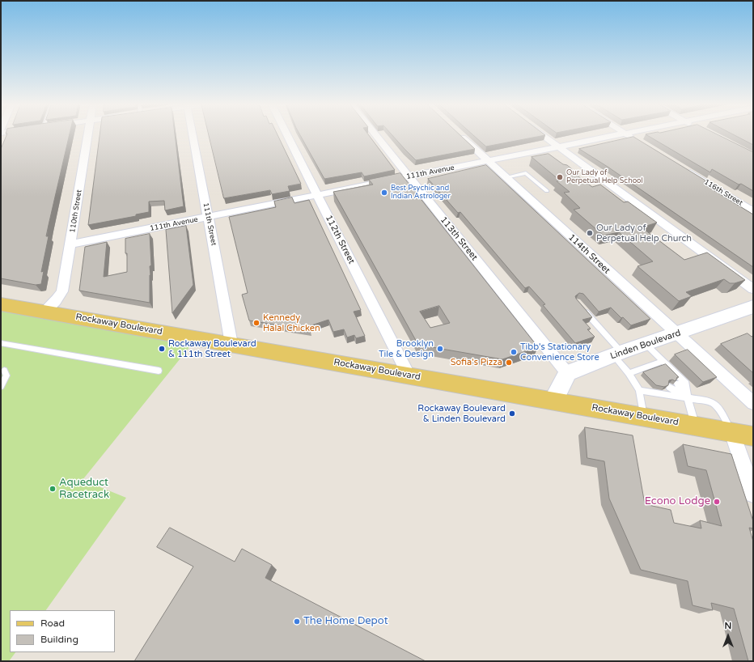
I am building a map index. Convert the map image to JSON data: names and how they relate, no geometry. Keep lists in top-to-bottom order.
{
  "streets": {
    "main road": ["Rockaway Boulevard", "Linden Boulevard"],
    "street": [
      "111th Avenue",
      "116th Street",
      "110th Street",
      "111th Street",
      "113th Street",
      "112th Street",
      "114th Street"
    ]
  },
  "crossings": [
    ["111th Avenue", "110th Street"],
    ["111th Avenue", "111th Street"],
    ["111th Avenue", "113th Street"],
    ["111th Avenue", "112th Street"],
    ["111th Avenue", "114th Street"],
    ["110th Street", "Rockaway Boulevard"],
    ["111th Street", "Rockaway Boulevard"],
    ["113th Street", "Linden Boulevard"],
    ["112th Street", "Rockaway Boulevard"],
    ["114th Street", "Linden Boulevard"]
  ],
  "places": [
    "Our Lady of Perpetual Help School",
    "Best Psychic and Indian Astrologer",
    "Our Lady of Perpetual Help Church",
    "Kennedy Halal Chicken",
    "Rockaway Boulevard & 111th Street",
    "Brooklyn Tile & Design",
    "Tibb's Stationary Convenience Store",
    "Sofia's Pizza",
    "Rockaway Boulevard & Linden Boulevard",
    "Aqueduct Racetrack",
    "Econo Lodge",
    "The Home Depot"
  ],
  "legend": ["Road", "Building"],
  "north": "top"
}
